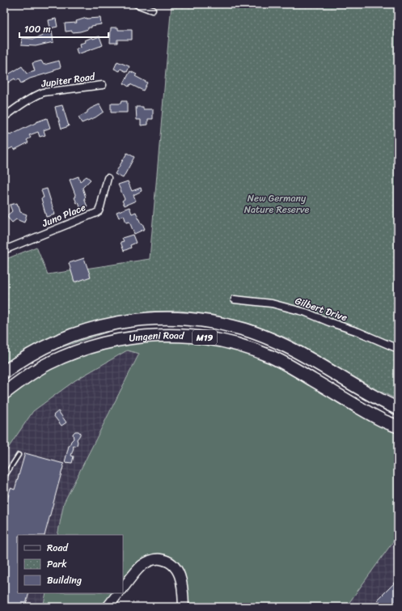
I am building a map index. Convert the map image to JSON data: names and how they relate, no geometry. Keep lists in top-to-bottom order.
{
  "streets": {
    "highway": ["Umgeni Road", "M19"],
    "street": ["Jupiter Road", "Juno Place", "Gilbert Drive"]
  },
  "parks": ["New Germany Nature Reserve"],
  "legend": ["Road", "Park", "Building"],
  "scale_bar": "100 m"
}
